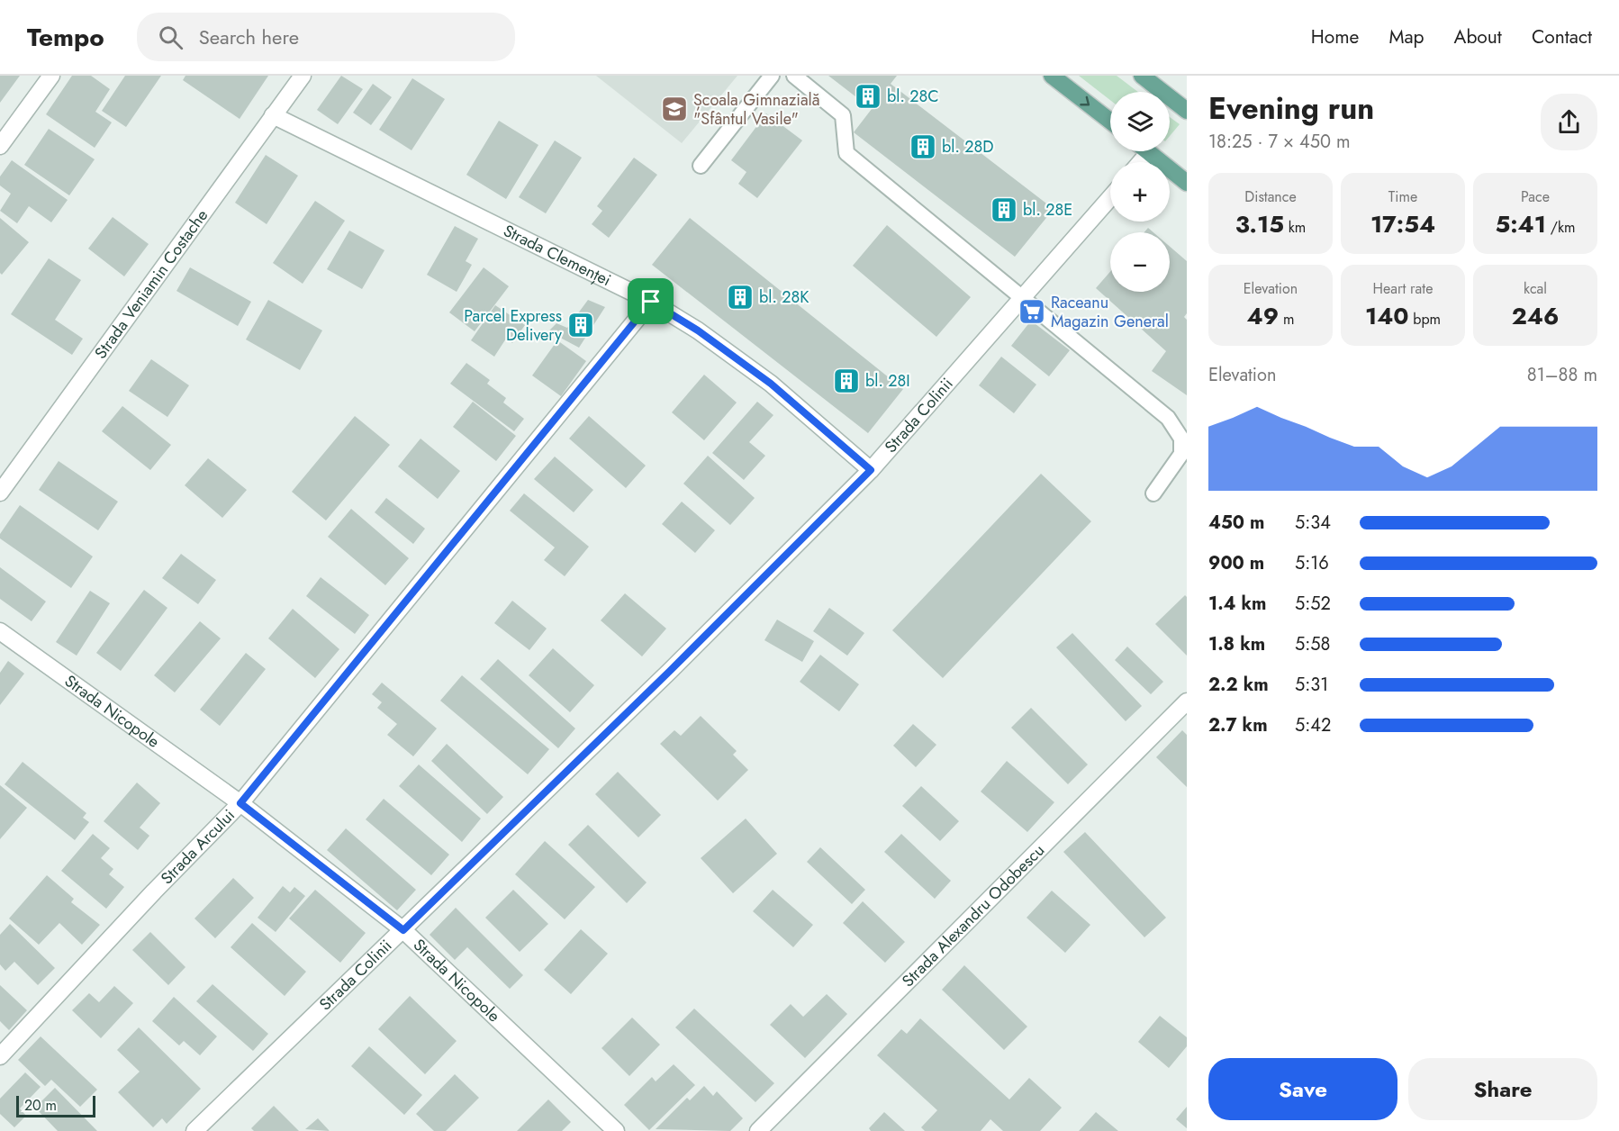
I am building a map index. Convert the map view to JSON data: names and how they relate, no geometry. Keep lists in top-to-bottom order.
{
  "streets": {
    "street": [
      "Strada Clemenței",
      "Strada Veniamin Costache",
      "Strada Colinii",
      "Strada Nicopole",
      "Strada Arcului",
      "Strada Alexandru Odobescu"
    ]
  },
  "crossings": [
    ["Strada Clemenței", "Strada Veniamin Costache"],
    ["Strada Clemenței", "Strada Colinii"],
    ["Strada Clemenței", "Strada Arcului"],
    ["Strada Colinii", "Strada Nicopole"],
    ["Strada Nicopole", "Strada Arcului"]
  ],
  "places": {
    "building": [
      "bl. 28C",
      "bl. 28D",
      "bl. 28E",
      "bl. 28K",
      "Parcel Express Delivery",
      "bl. 28I"
    ],
    "school or university": ["Școala Gimnazială \"Sfântul Vasile\""],
    "supermarket": ["Raceanu Magazin General"]
  },
  "scale_bar": "20 m",
  "page": {
    "header": "Tempo",
    "search": "Search here",
    "nav": [
      "Home",
      "Map",
      "About",
      "Contact"
    ],
    "heading": ["Evening run", "18:25 · 7 × 450 m"],
    "map_buttons": ["+", "−"],
    "stats": [
      ["Distance", "3.15 km"],
      ["Time", "17:54"],
      ["Pace", "5:41 /km"],
      ["Elevation", "49 m"],
      ["Heart rate", "140 bpm"],
      ["kcal", "246"]
    ],
    "chart": ["Elevation", "81–88 m"],
    "list": [
      {
        "name": "450 m",
        "note": "5:34"
      },
      {
        "name": "900 m",
        "note": "5:16"
      },
      {
        "name": "1.4 km",
        "note": "5:52"
      },
      {
        "name": "1.8 km",
        "note": "5:58"
      },
      {
        "name": "2.2 km",
        "note": "5:31"
      },
      {
        "name": "2.7 km",
        "note": "5:42"
      }
    ],
    "buttons": ["Save", "Share"],
    "scale": "20 m"
  }
}
